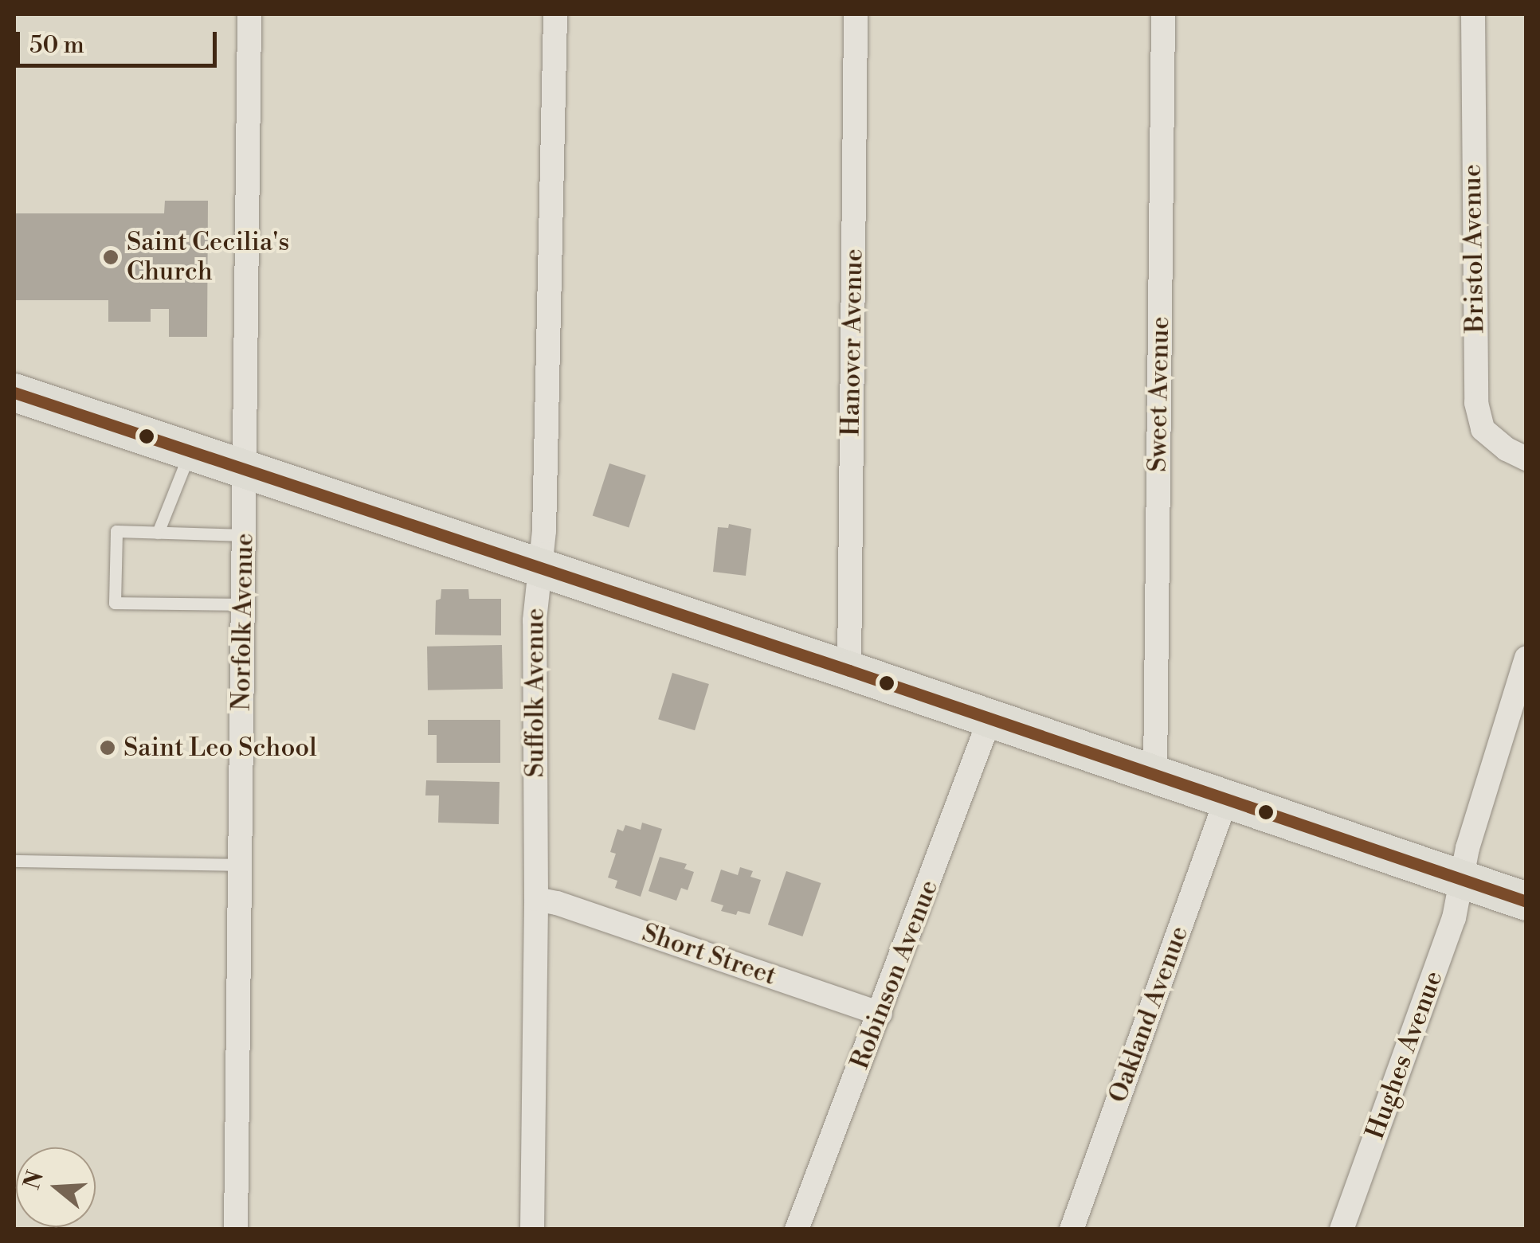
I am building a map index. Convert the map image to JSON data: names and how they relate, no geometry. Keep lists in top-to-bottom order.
{
  "streets": {
    "street": [
      "Bristol Avenue",
      "Hanover Avenue",
      "Sweet Avenue",
      "Norfolk Avenue",
      "Suffolk Avenue",
      "Short Street",
      "Robinson Avenue",
      "Oakland Avenue",
      "Hughes Avenue"
    ]
  },
  "crossings": [
    ["Suffolk Avenue", "Short Street"],
    ["Short Street", "Robinson Avenue"]
  ],
  "places": ["Saint Cecilia's Church", "Saint Leo School"],
  "scale_bar": "50 m",
  "north": "left"
}
